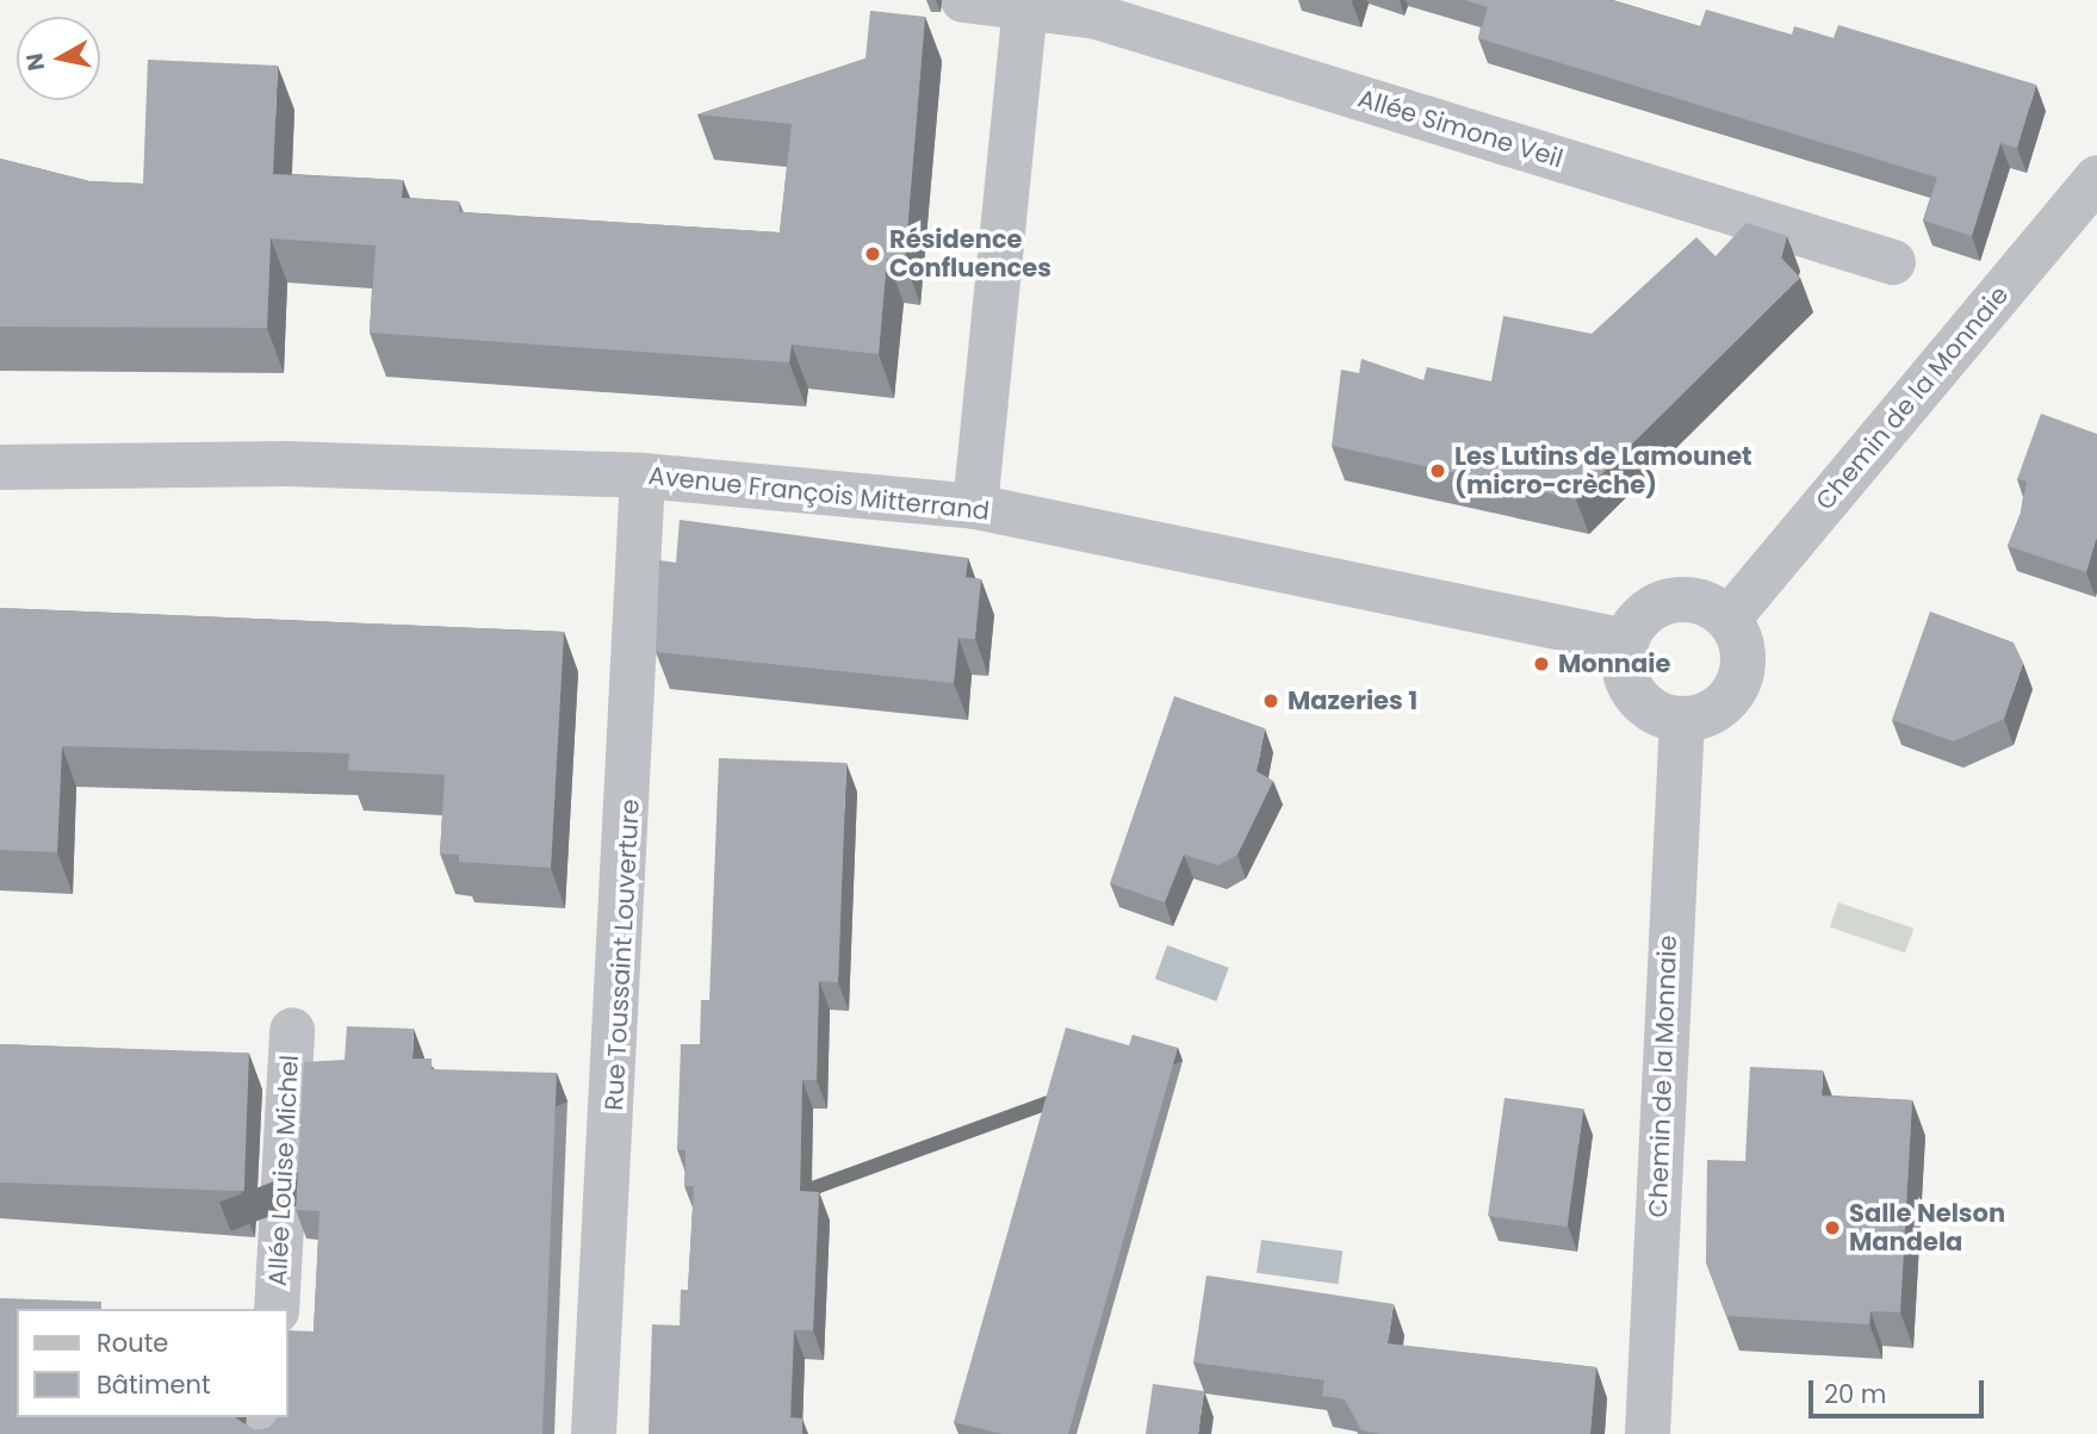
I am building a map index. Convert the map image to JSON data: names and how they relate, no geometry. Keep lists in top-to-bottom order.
{
  "streets": {
    "street": [
      "Allée Simone Veil",
      "Chemin de la Monnaie",
      "Avenue François Mitterrand",
      "Rue Toussaint Louverture",
      "Allée Louise Michel"
    ]
  },
  "crossings": [
    ["Chemin de la Monnaie", "Avenue François Mitterrand"],
    ["Avenue François Mitterrand", "Rue Toussaint Louverture"]
  ],
  "places": [
    "Résidence Confluences",
    "Les Lutins de Lamounet (micro-crèche)",
    "Monnaie",
    "Mazeries 1",
    "Salle Nelson Mandela"
  ],
  "legend": ["Route", "Bâtiment"],
  "scale_bar": "20 m",
  "north": "left"
}
